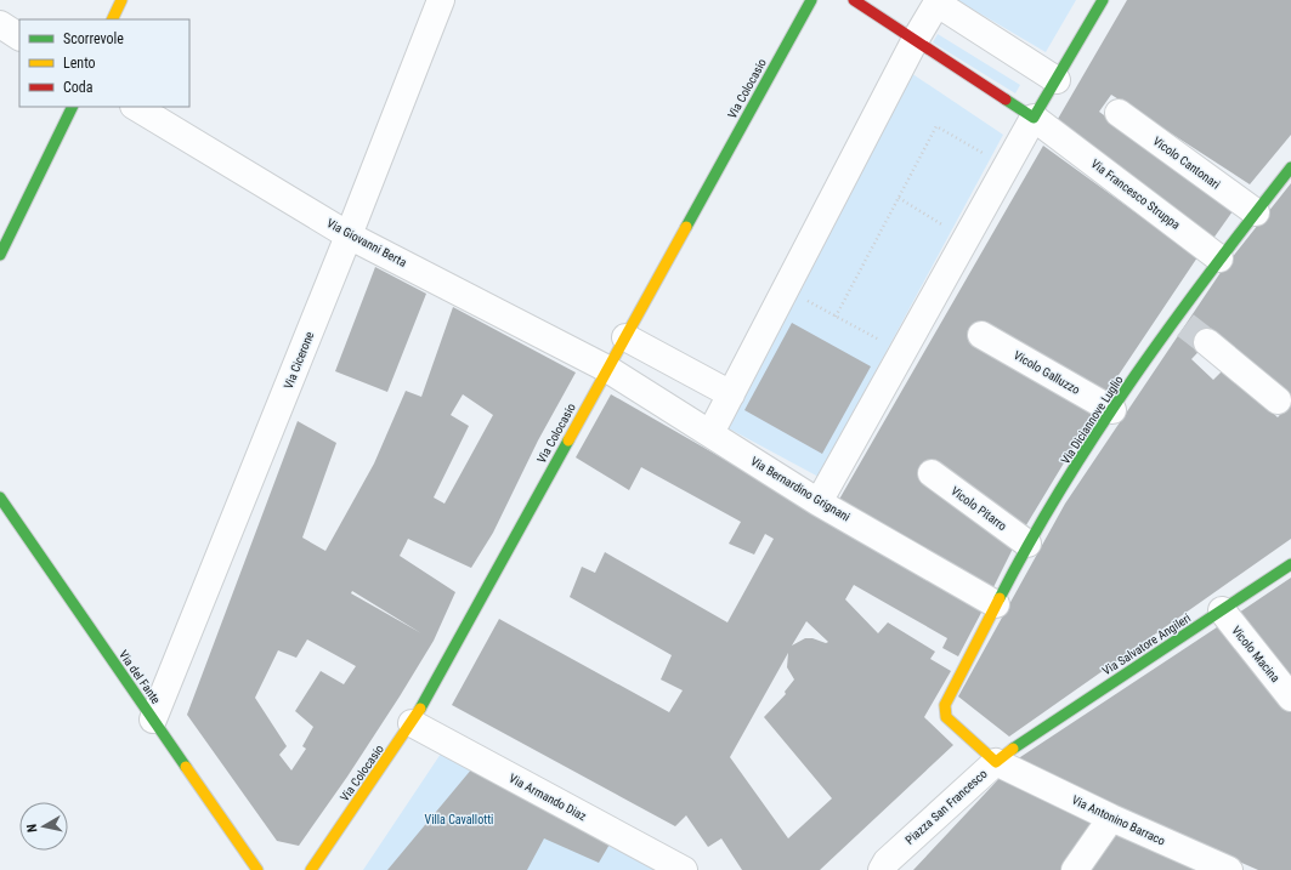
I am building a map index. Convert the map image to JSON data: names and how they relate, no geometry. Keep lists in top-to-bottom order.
{
  "streets": {
    "street": [
      "Via Colocasio",
      "Vicolo Cantonari",
      "Via Francesco Struppa",
      "Via Giovanni Berta",
      "Via Cicerone",
      "Vicolo Galluzzo",
      "Via Diciannove Luglio",
      "Via Bernardino Grignani",
      "Vicolo Pitarro",
      "Via Salvatore Angileri",
      "Vicolo Macina",
      "Via del Fante",
      "Via Armando Diaz",
      "Piazza San Francesco",
      "Via Antonino Barraco"
    ]
  },
  "crossings": [
    ["Via Colocasio", "Via Giovanni Berta"],
    ["Via Colocasio", "Via Bernardino Grignani"],
    ["Via Colocasio", "Via Armando Diaz"],
    ["Vicolo Cantonari", "Via Diciannove Luglio"],
    ["Via Francesco Struppa", "Via Diciannove Luglio"],
    ["Via Giovanni Berta", "Via Cicerone"],
    ["Via Giovanni Berta", "Via Bernardino Grignani"],
    ["Via Cicerone", "Via del Fante"],
    ["Vicolo Galluzzo", "Via Diciannove Luglio"],
    ["Via Diciannove Luglio", "Via Bernardino Grignani"],
    ["Via Diciannove Luglio", "Vicolo Pitarro"],
    ["Via Diciannove Luglio", "Via Salvatore Angileri"],
    ["Via Diciannove Luglio", "Piazza San Francesco"],
    ["Via Diciannove Luglio", "Via Antonino Barraco"],
    ["Via Salvatore Angileri", "Vicolo Macina"],
    ["Via Salvatore Angileri", "Piazza San Francesco"],
    ["Via Salvatore Angileri", "Via Antonino Barraco"],
    ["Piazza San Francesco", "Via Antonino Barraco"]
  ],
  "parks": ["Villa Cavallotti"],
  "legend": ["Scorrevole", "Lento", "Coda"],
  "north": "left"
}
